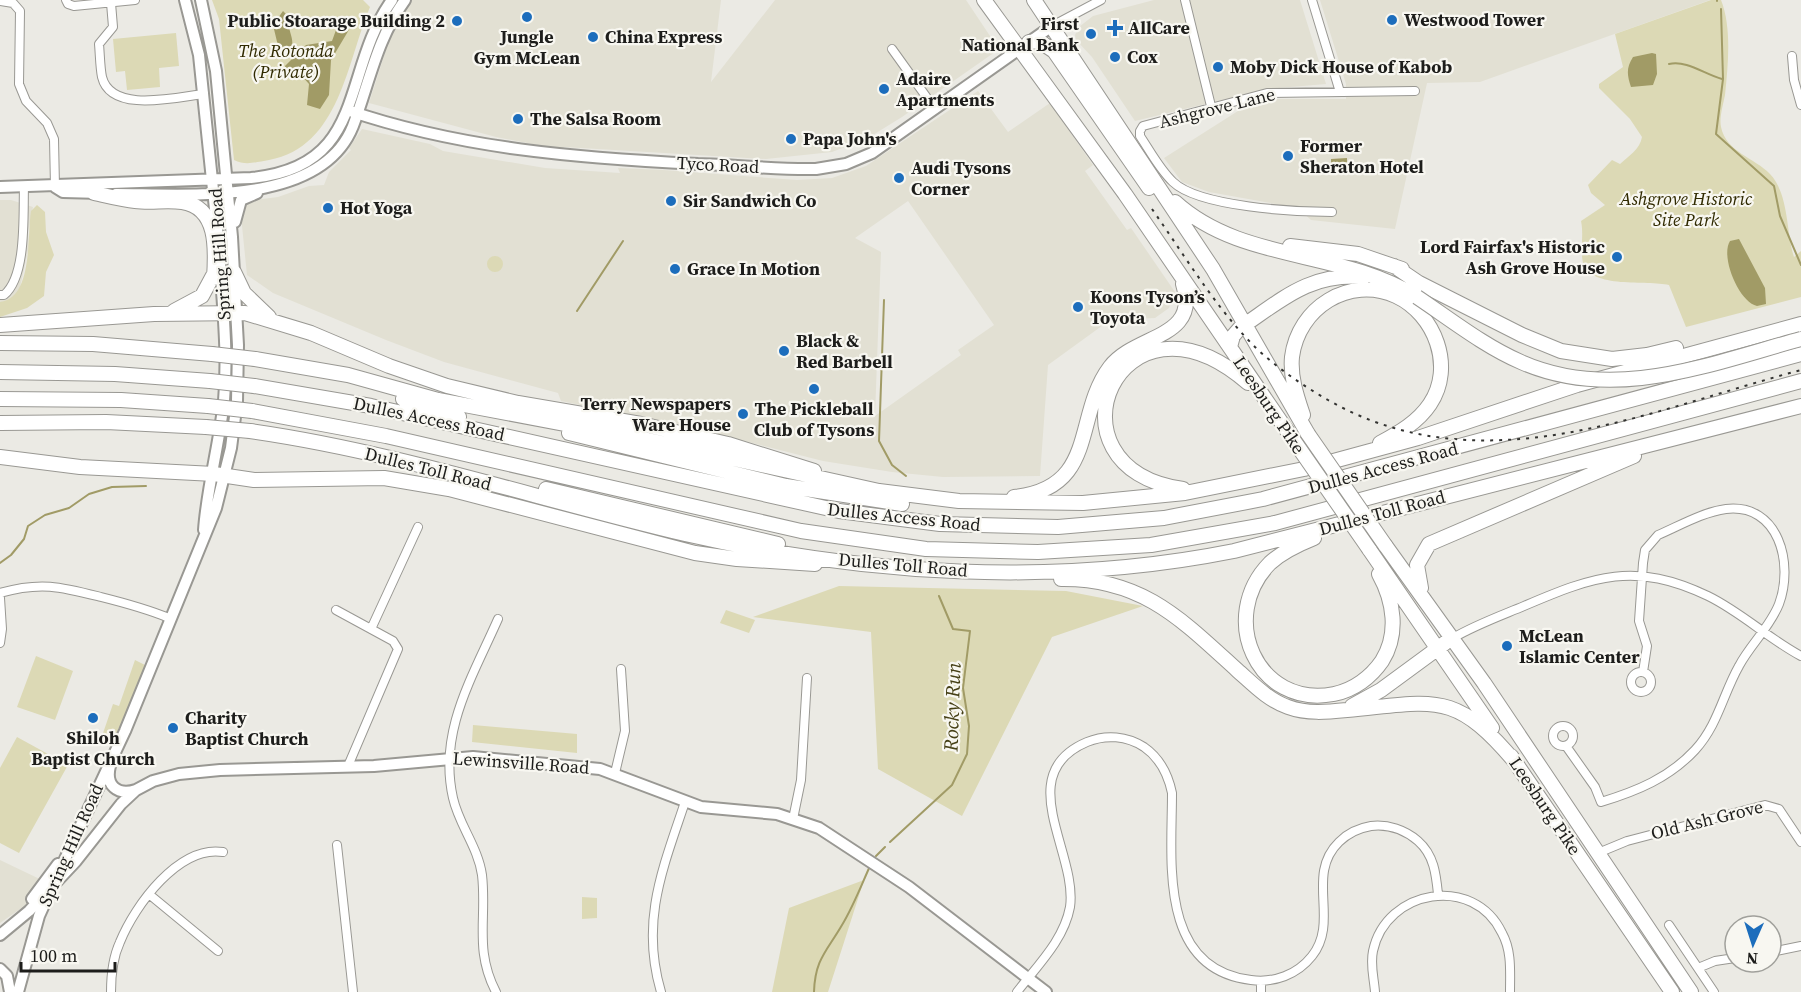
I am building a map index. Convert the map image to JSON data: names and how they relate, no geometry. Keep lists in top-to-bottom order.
{
  "streets": {
    "highway": ["Leesburg Pike", "Dulles Access Road", "Dulles Toll Road"],
    "main road": ["Tyco Road", "Spring Hill Road", "Lewinsville Road"],
    "street": ["Ashgrove Lane", "Old Ash Grove"]
  },
  "crossings": [
    ["Tyco Road", "Spring Hill Road"],
    ["Tyco Road", "Leesburg Pike"],
    ["Spring Hill Road", "Lewinsville Road"],
    ["Leesburg Pike", "Old Ash Grove"]
  ],
  "water": ["Rocky Run"],
  "parks": ["The Rotonda (Private)", "Ashgrove Historic Site Park"],
  "places": {
    "other": [
      "Jungle Gym McLean",
      "Westwood Tower",
      "Public Stoarage Building 2",
      "First National Bank",
      "China Express",
      "Cox",
      "Moby Dick House of Kabob",
      "Adaire Apartments",
      "The Salsa Room",
      "Papa John's",
      "Former Sheraton Hotel",
      "Audi Tysons Corner",
      "Sir Sandwich Co",
      "Hot Yoga",
      "Lord Fairfax's Historic Ash Grove House",
      "Grace In Motion",
      "Koons Tyson’s Toyota",
      "Black & Red Barbell",
      "The Pickleball Club of Tysons",
      "Terry Newspapers Ware House",
      "McLean Islamic Center",
      "Shiloh Baptist Church",
      "Charity Baptist Church"
    ],
    "health": ["AllCare"]
  },
  "scale_bar": "100 m",
  "north": "bottom"
}
